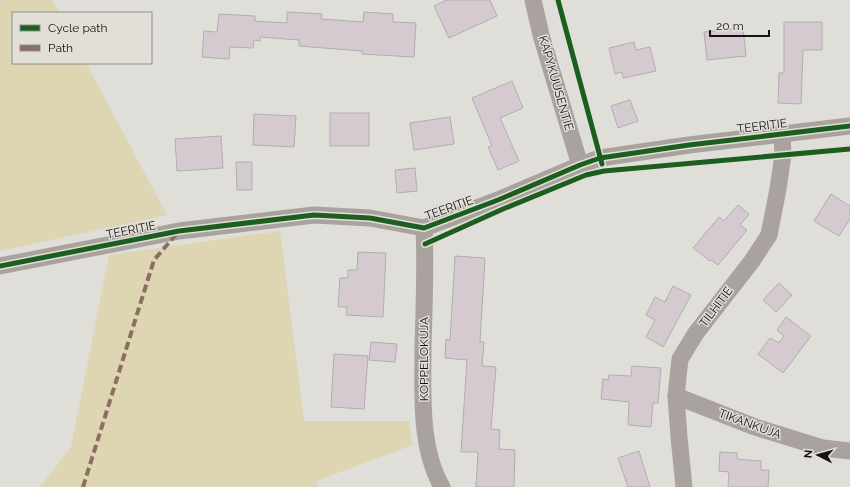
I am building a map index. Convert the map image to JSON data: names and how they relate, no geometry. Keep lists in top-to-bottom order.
{
  "streets": {
    "street": [
      "KÄPYKUUSENTIE",
      "TEERITIE",
      "TILHITIE",
      "KOPPELOKUJA",
      "TIKANKUJA"
    ]
  },
  "crossings": [
    ["KÄPYKUUSENTIE", "TEERITIE"],
    ["TEERITIE", "TILHITIE"],
    ["TEERITIE", "KOPPELOKUJA"],
    ["TILHITIE", "TIKANKUJA"]
  ],
  "legend": ["Cycle path", "Path"],
  "scale_bar": "20 m",
  "north": "left"
}
